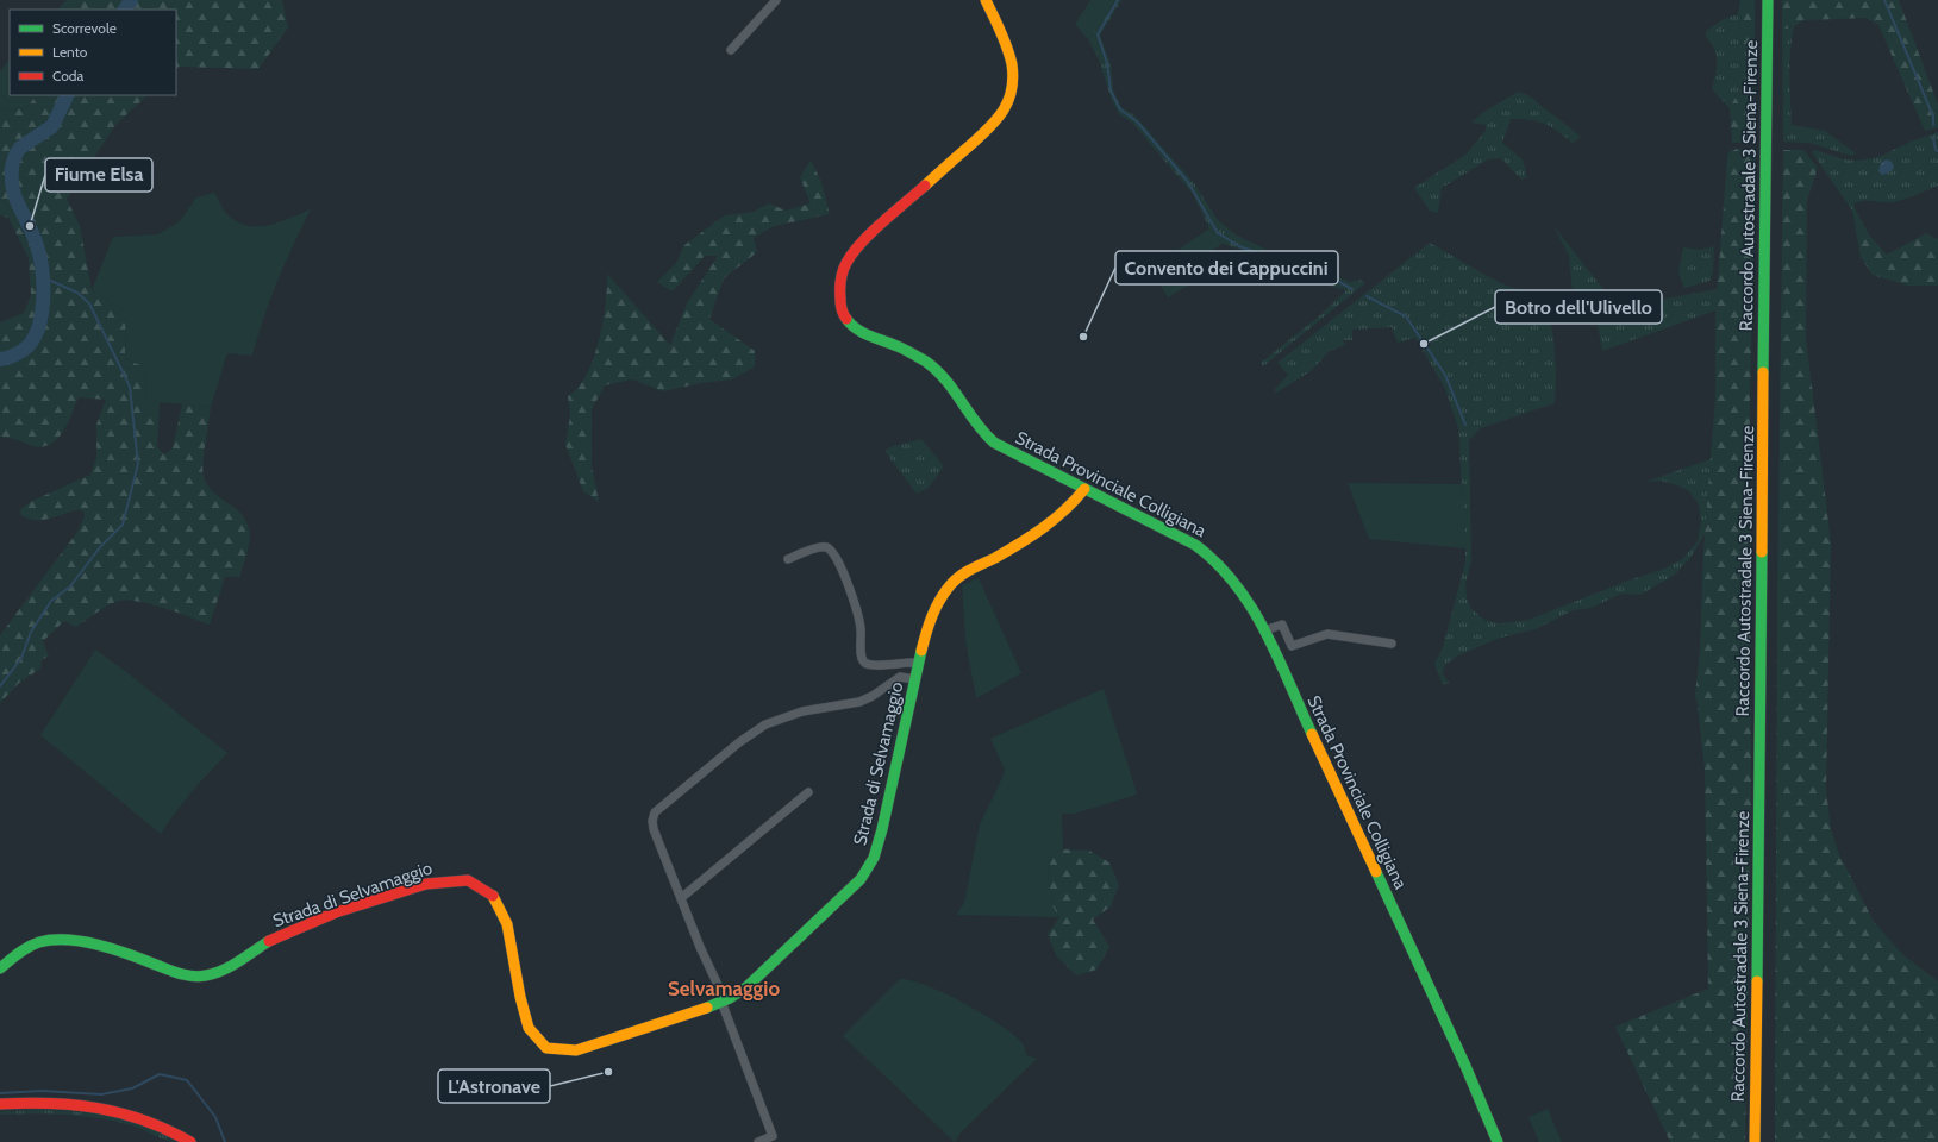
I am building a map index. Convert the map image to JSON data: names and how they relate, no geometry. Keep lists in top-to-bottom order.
{
  "streets": {
    "main road": ["Raccordo Autostradale 3 Siena-Firenze", "Strada Provinciale Colligiana", "Strada di Selvamaggio"]
  },
  "crossings": [
    ["Strada Provinciale Colligiana", "Strada di Selvamaggio"]
  ],
  "districts": ["Selvamaggio"],
  "places": [
    "Fiume Elsa",
    "Convento dei Cappuccini",
    "Botro dell'Ulivello",
    "L'Astronave"
  ],
  "legend": ["Scorrevole", "Lento", "Coda"]
}
